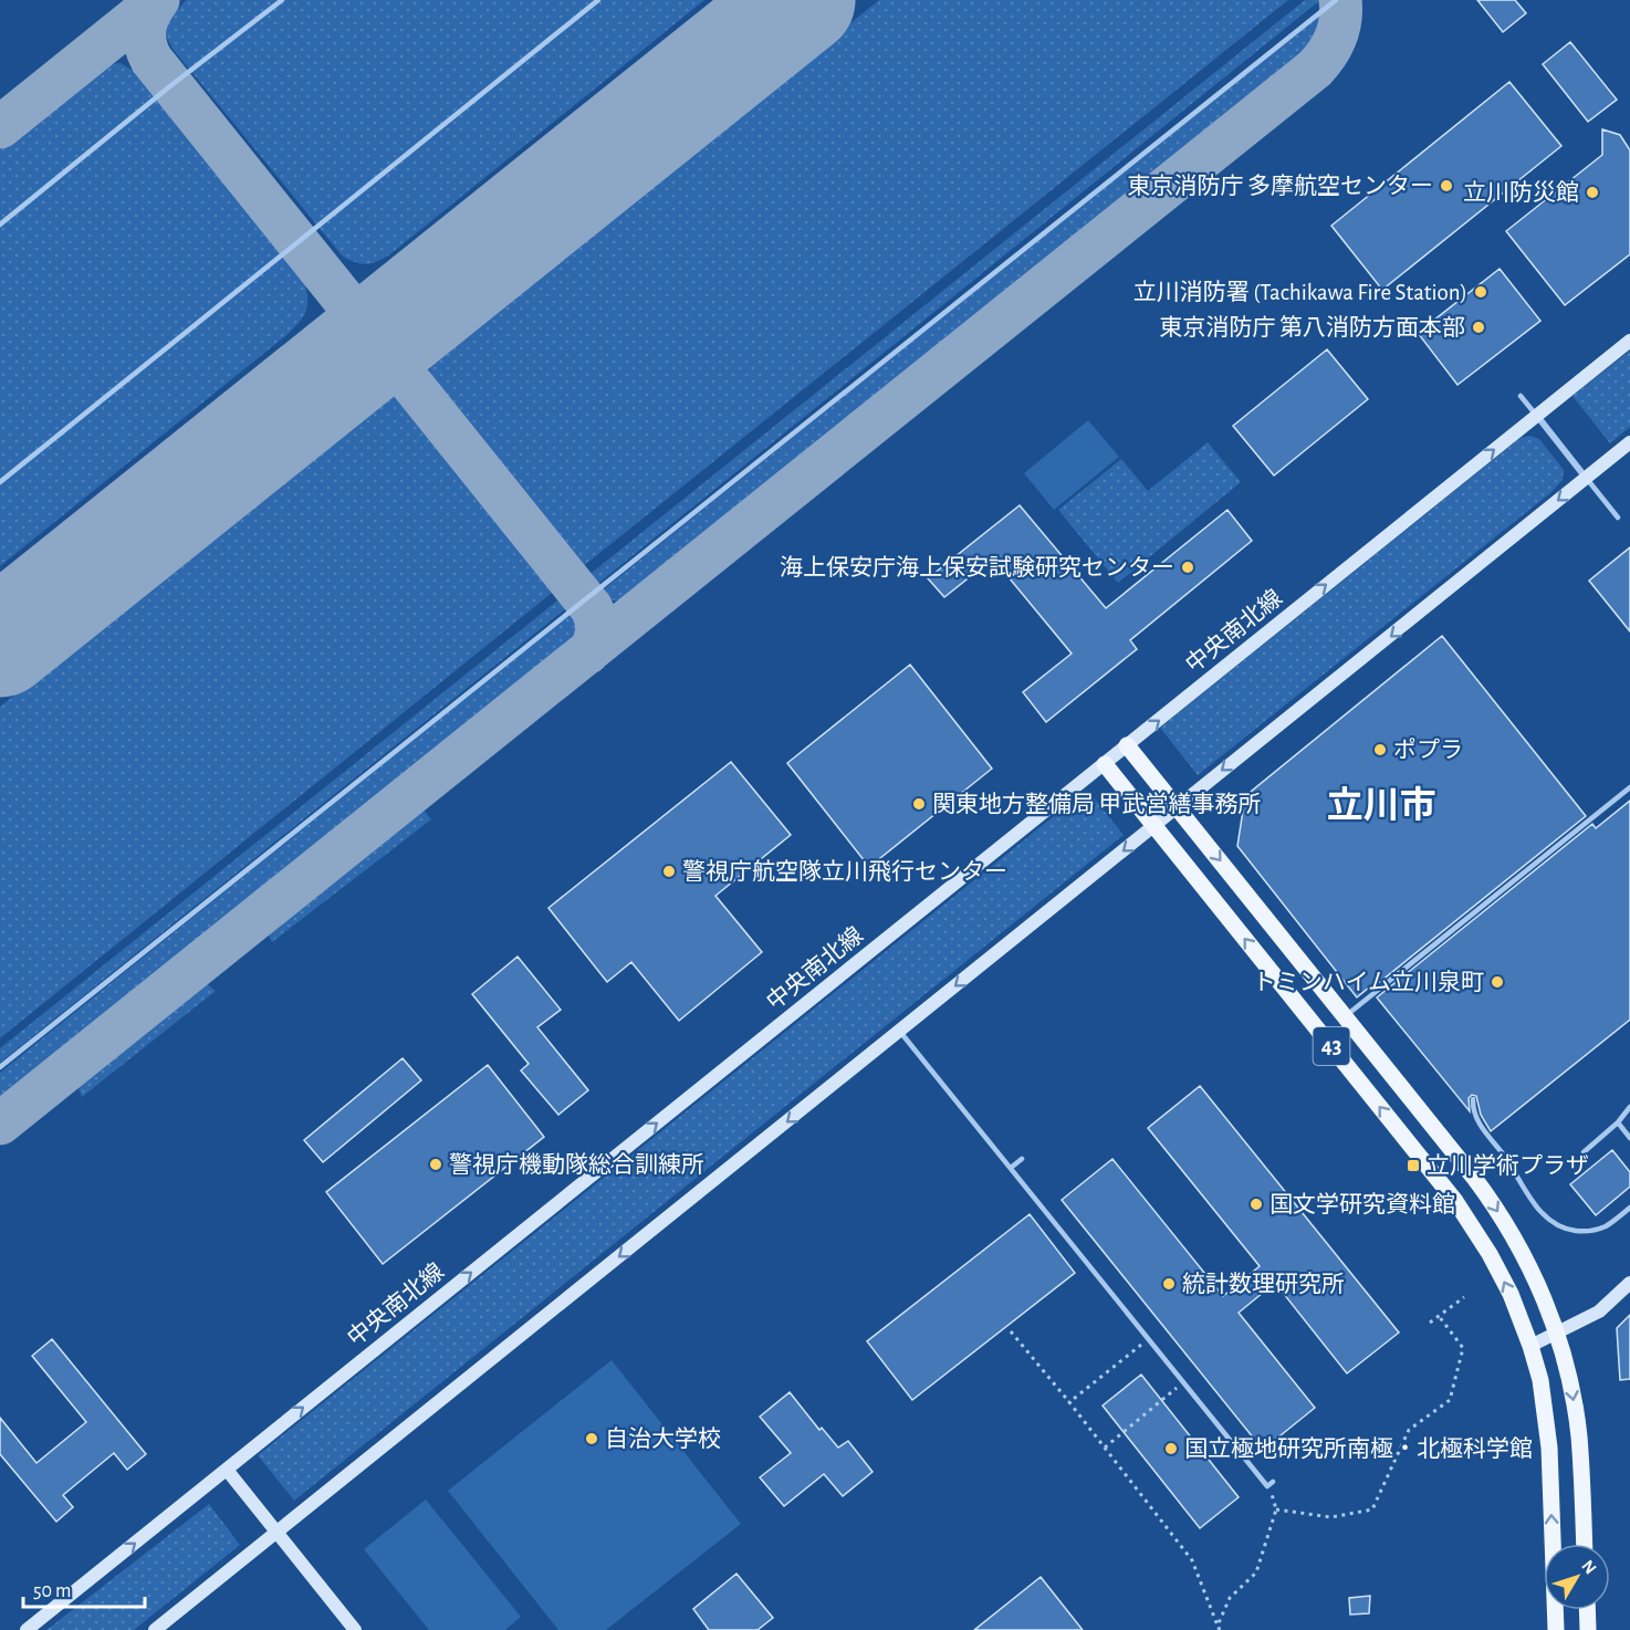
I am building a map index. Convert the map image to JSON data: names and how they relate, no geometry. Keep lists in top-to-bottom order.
{
  "streets": {
    "main road": ["中央南北線", "43"]
  },
  "crossings": [
    ["中央南北線", "43"]
  ],
  "districts": ["立川市"],
  "places": {
    "other": [
      "東京消防庁 多摩航空センター",
      "立川防災館",
      "立川消防署 (Tachikawa Fire Station)",
      "東京消防庁 第八消防方面本部",
      "海上保安庁海上保安試験研究センター",
      "ポプラ",
      "関東地方整備局 甲武営繕事務所",
      "警視庁航空隊立川飛行センター",
      "トミンハイム立川泉町",
      "警視庁機動隊総合訓練所",
      "国文学研究資料館",
      "統計数理研究所",
      "自治大学校",
      "国立極地研究所南極・北極科学館"
    ],
    "transit": ["立川学術プラザ"]
  },
  "scale_bar": "50 m",
  "north": "top right"
}
